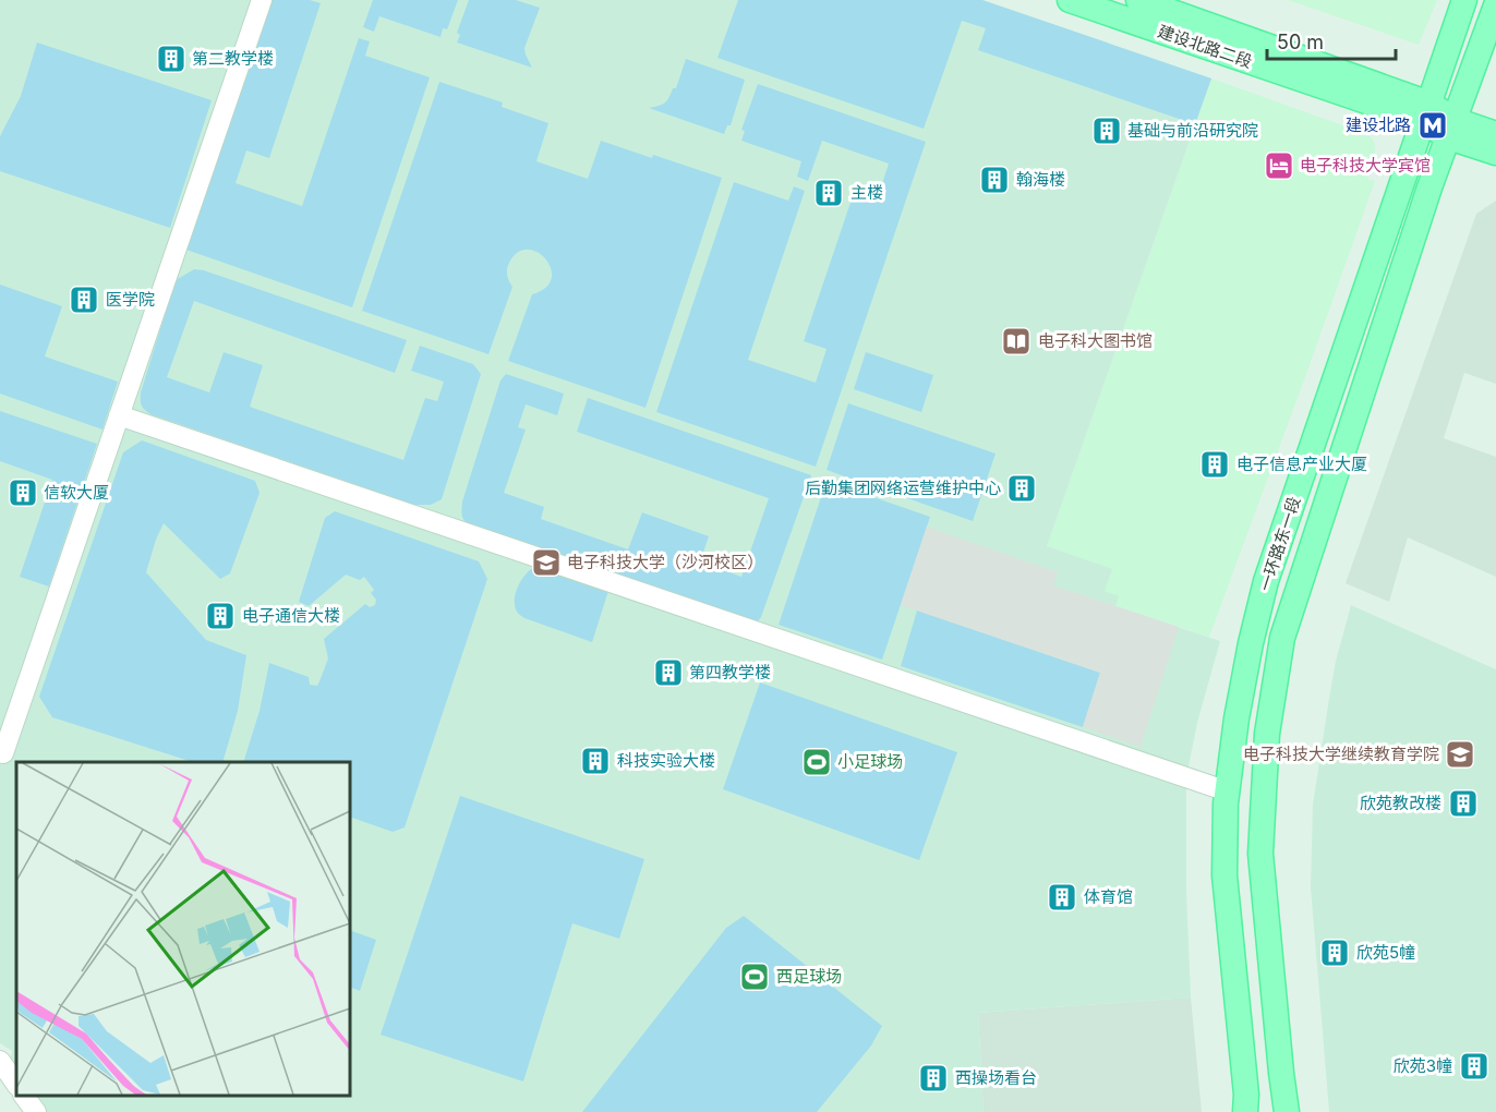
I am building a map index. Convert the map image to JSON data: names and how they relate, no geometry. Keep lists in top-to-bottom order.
{
  "streets": {
    "main road": ["建设北路二段", "一环路东一段"]
  },
  "crossings": [
    ["建设北路二段", "一环路东一段"]
  ],
  "places": {
    "building": [
      "第二教学楼",
      "基础与前沿研究院",
      "翰海楼",
      "主楼",
      "医学院",
      "电子信息产业大厦",
      "后勤集团网络运营维护中心",
      "信软大厦",
      "电子通信大楼",
      "第四教学楼",
      "科技实验大楼",
      "欣苑教改楼",
      "体育馆",
      "欣苑5幢",
      "欣苑3幢",
      "西操场看台"
    ],
    "metro station": ["建设北路"],
    "hotel": ["电子科技大学宾馆"],
    "library": ["电子科大图书馆"],
    "school or university": ["电子科技大学（沙河校区）", "电子科技大学继续教育学院"],
    "sports": ["小足球场", "西足球场"]
  },
  "scale_bar": "50 m"
}
